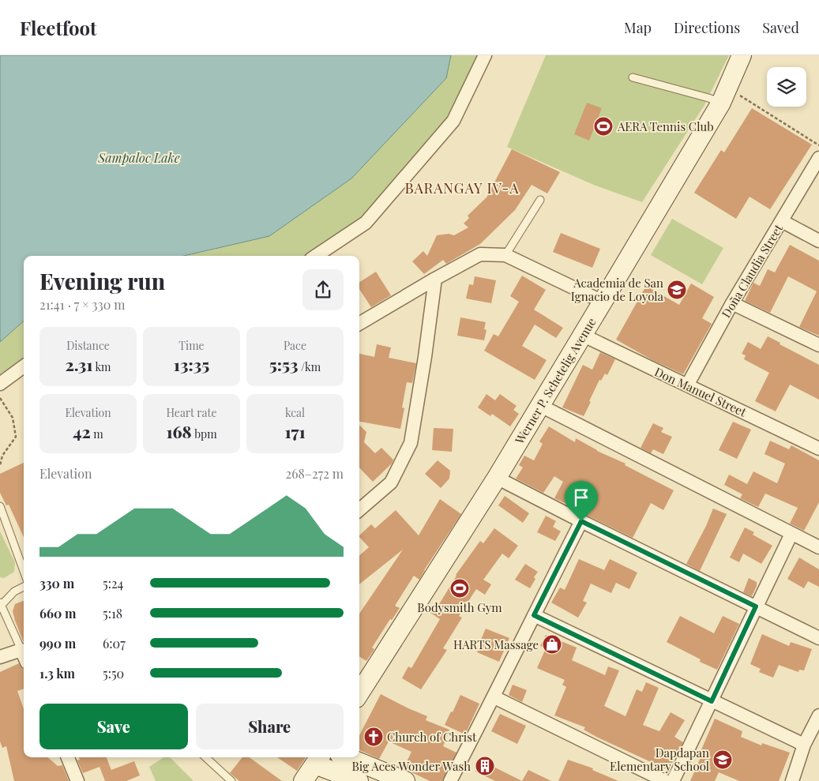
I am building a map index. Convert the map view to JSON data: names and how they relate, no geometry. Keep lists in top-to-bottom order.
{
  "streets": {
    "main road": ["Werner P. Schetelig Avenue"],
    "street": ["Doña Claudia Street", "Don Manuel Street"]
  },
  "crossings": [
    ["Doña Claudia Street", "Don Manuel Street"],
    ["Werner P. Schetelig Avenue", "Don Manuel Street"]
  ],
  "districts": ["BARANGAY IV-A"],
  "water": ["Sampaloc Lake"],
  "places": {
    "sports": ["AERA Tennis Club", "Bodysmith Gym"],
    "school or university": ["Academia de San Ignacio de Loyola", "Dapdapan Elementary School"],
    "shop": ["HARTS Massage"],
    "church": ["Church of Christ"],
    "building": ["Big Aces Wonder Wash"]
  },
  "page": {
    "header": "Fleetfoot",
    "nav": ["Map", "Directions", "Saved"],
    "heading": ["Evening run", "21:41 · 7 × 330 m"],
    "stats": [
      ["Distance", "2.31 km"],
      ["Time", "13:35"],
      ["Pace", "5:53 /km"],
      ["Elevation", "42 m"],
      ["Heart rate", "168 bpm"],
      ["kcal", "171"]
    ],
    "chart": ["Elevation", "268–272 m"],
    "list": [
      {
        "name": "330 m",
        "note": "5:24"
      },
      {
        "name": "660 m",
        "note": "5:18"
      },
      {
        "name": "990 m",
        "note": "6:07"
      },
      {
        "name": "1.3 km",
        "note": "5:50"
      }
    ],
    "buttons": ["Save", "Share"]
  }
}
